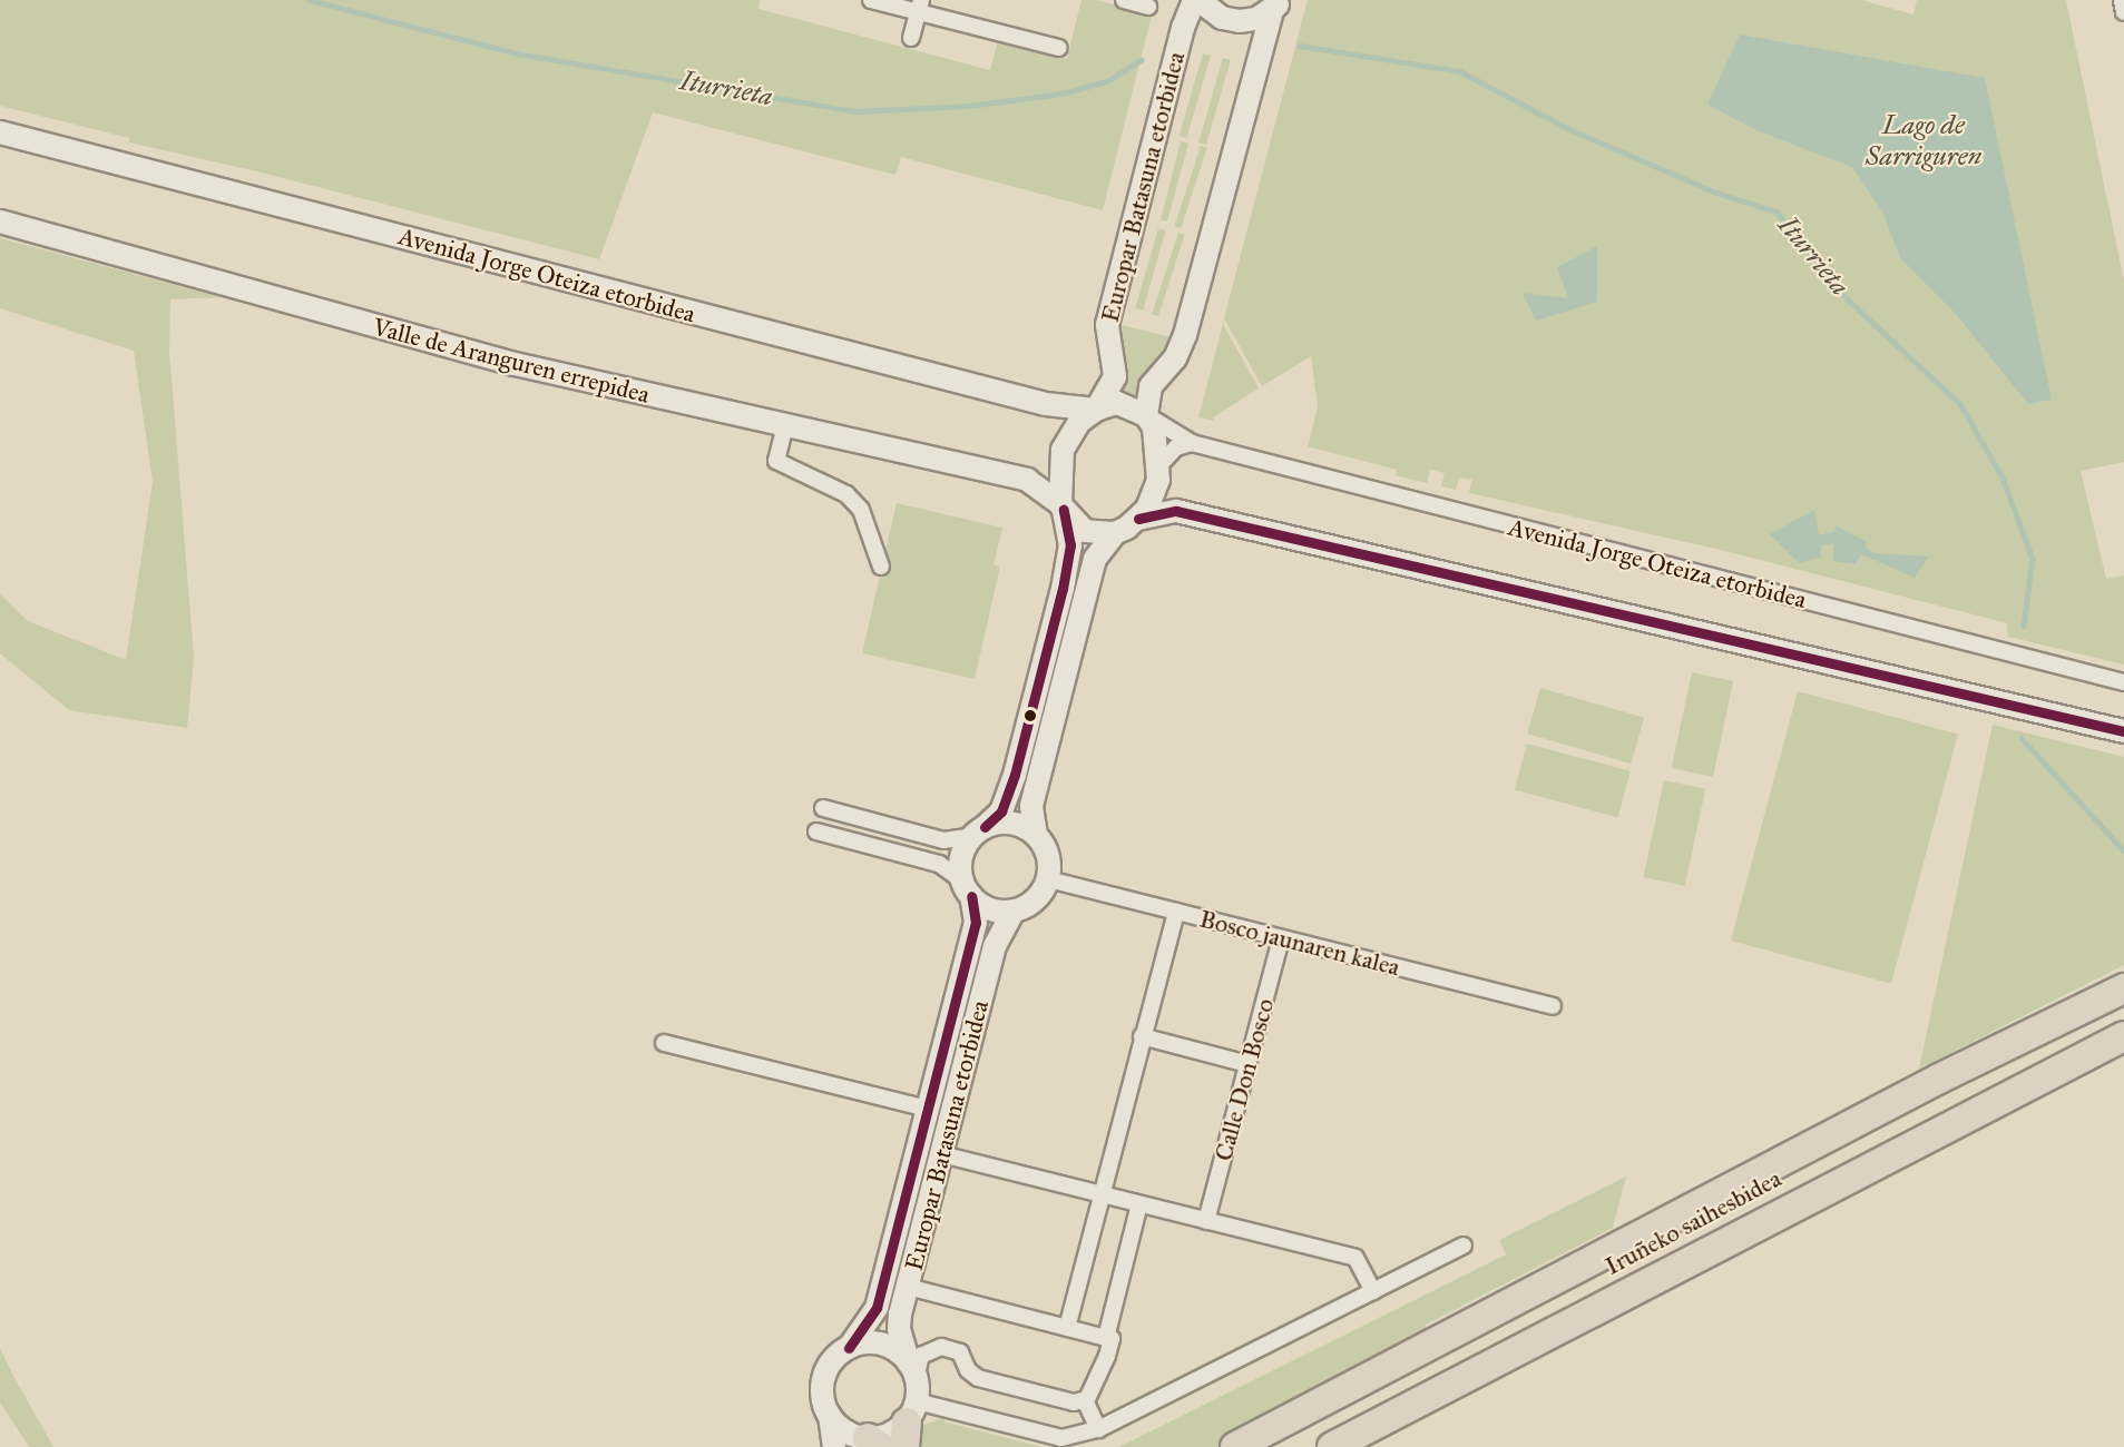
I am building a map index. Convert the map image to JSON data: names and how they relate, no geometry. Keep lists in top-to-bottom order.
{
  "streets": {
    "highway": ["Iruñeko saihesbidea"],
    "street": [
      "Europar Batasuna etorbidea",
      "Avenida Jorge Oteiza etorbidea",
      "Valle de Aranguren errepidea",
      "Bosco jaunaren kalea",
      "Calle Don Bosco"
    ]
  },
  "crossings": [
    ["Europar Batasuna etorbidea", "Avenida Jorge Oteiza etorbidea"],
    ["Europar Batasuna etorbidea", "Bosco jaunaren kalea"],
    ["Bosco jaunaren kalea", "Calle Don Bosco"]
  ],
  "water": ["Iturrieta", "Lago de Sarriguren"]
}
